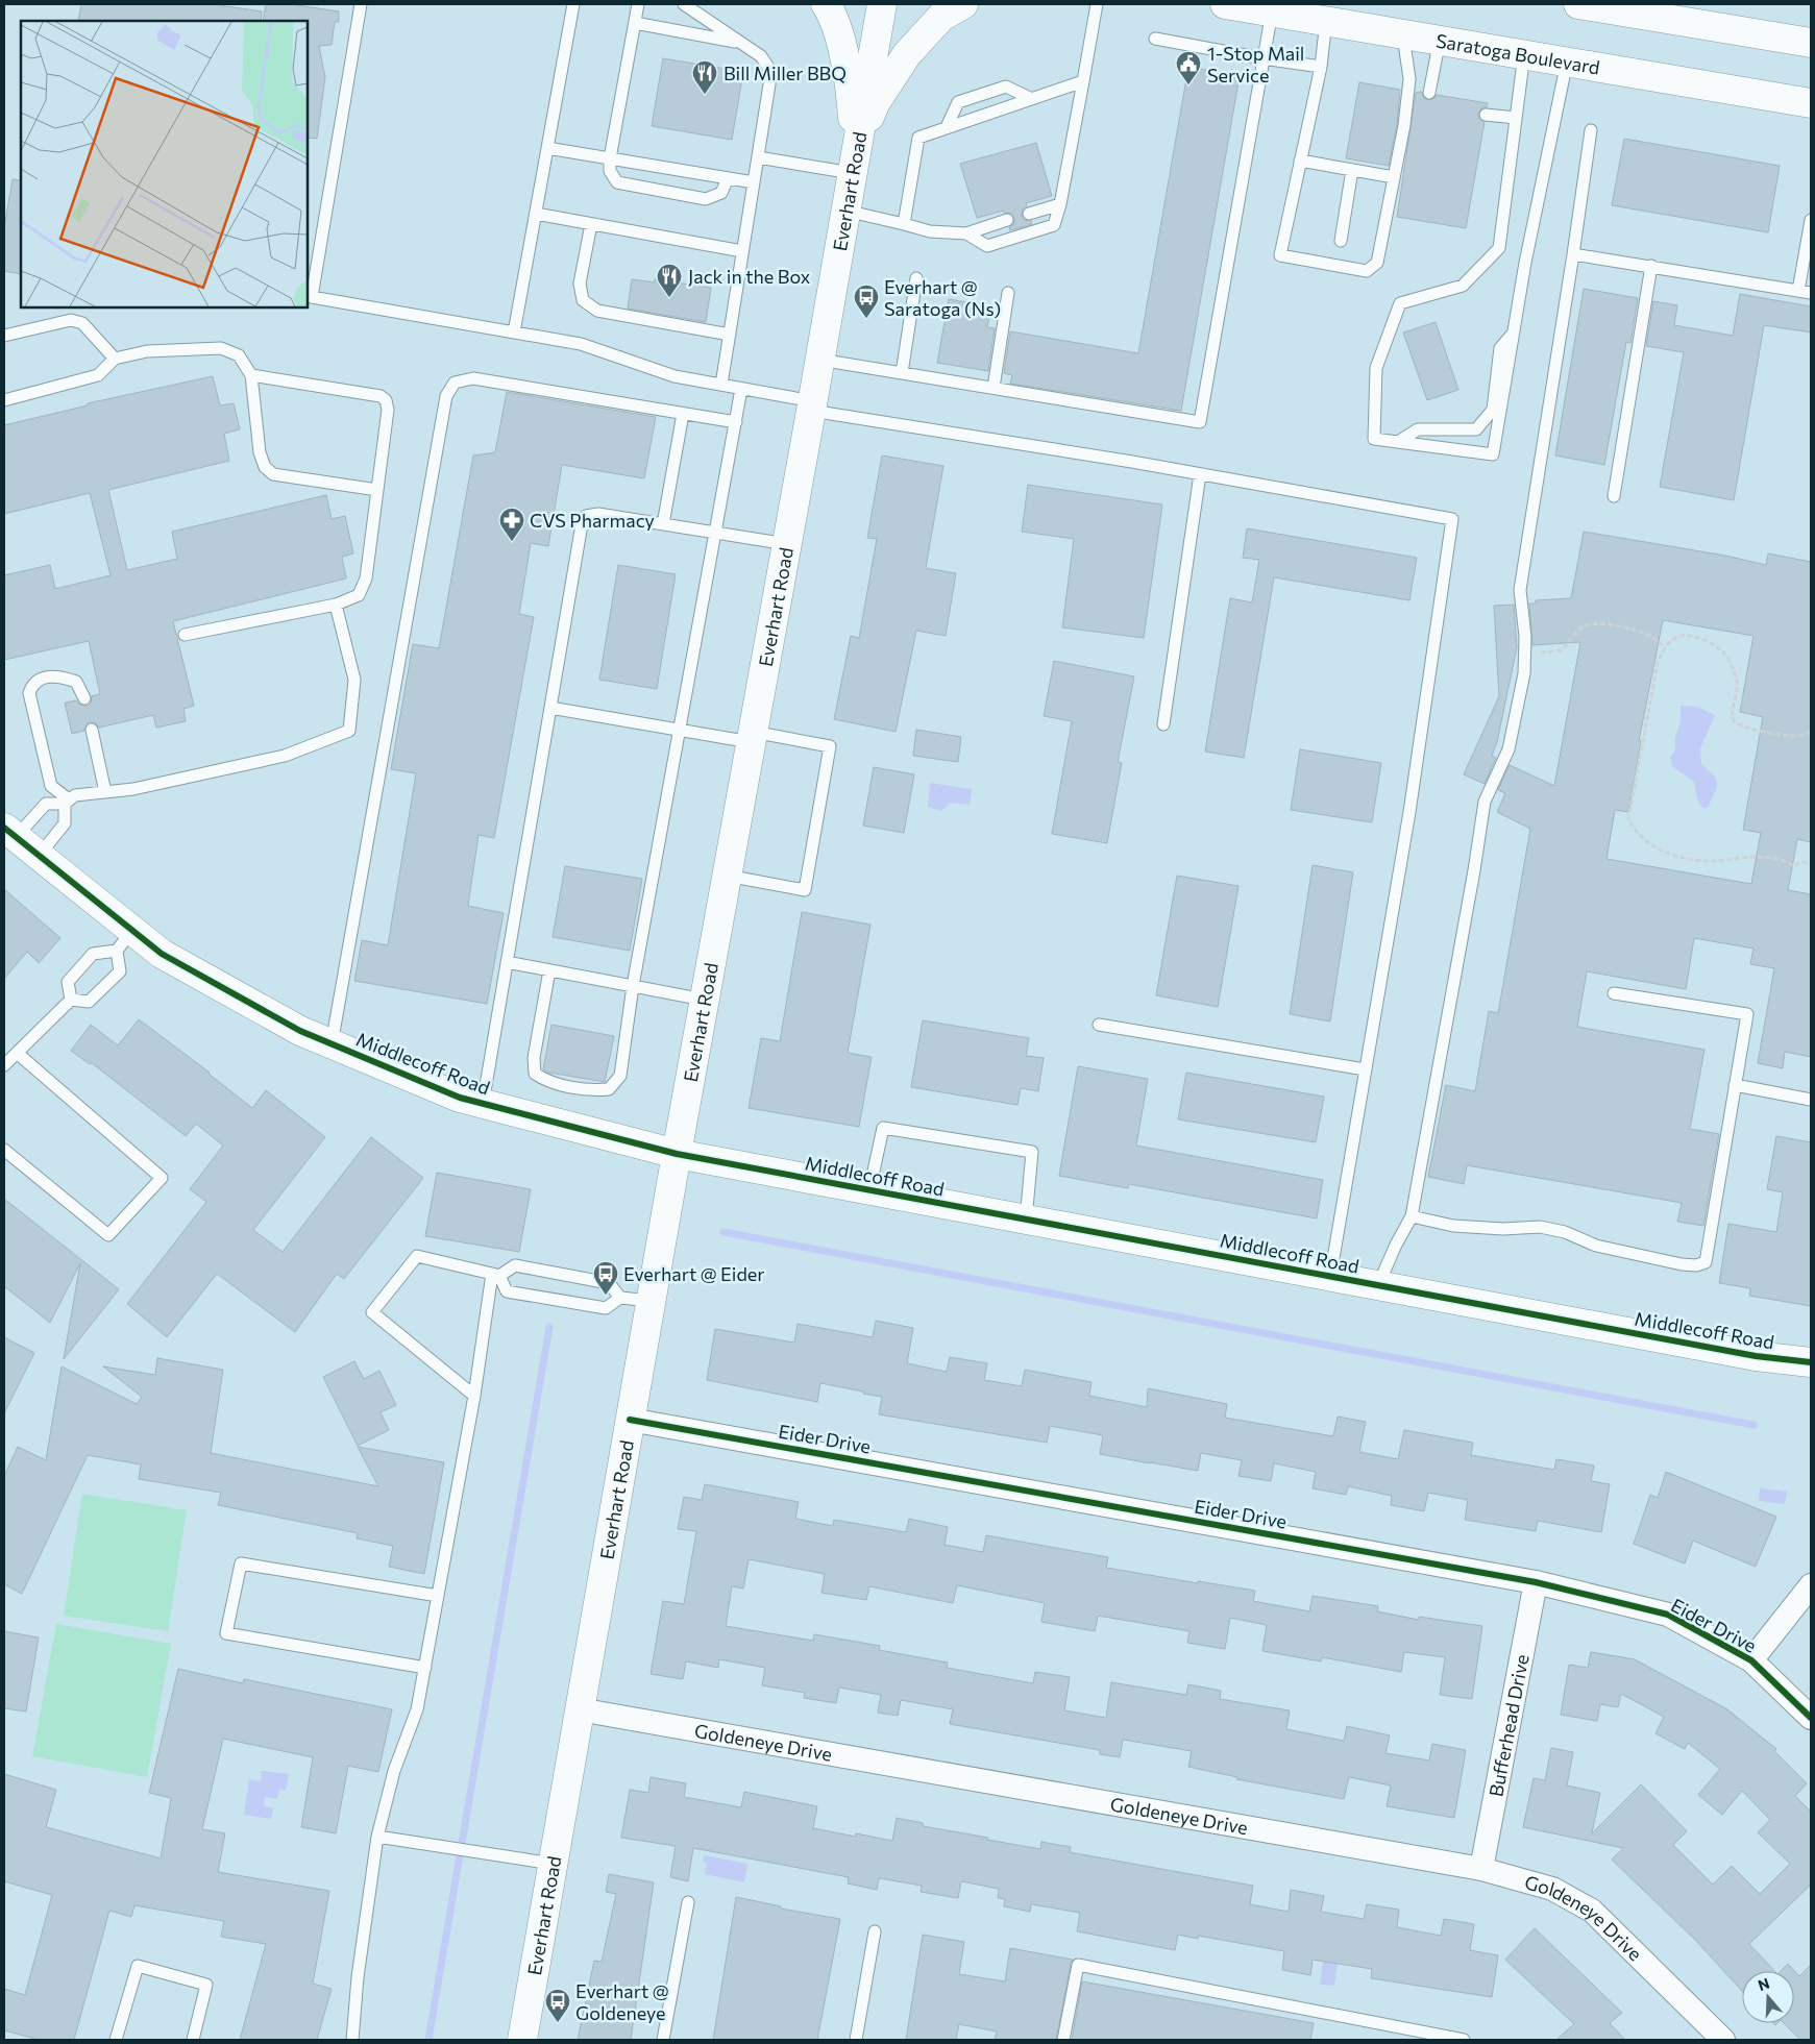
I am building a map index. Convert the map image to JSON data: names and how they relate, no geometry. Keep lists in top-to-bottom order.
{
  "streets": {
    "main road": ["Saratoga Boulevard", "Everhart Road", "Middlecoff Road"],
    "street": ["Eider Drive", "Bufferhead Drive", "Goldeneye Drive"]
  },
  "crossings": [
    ["Everhart Road", "Middlecoff Road"],
    ["Everhart Road", "Eider Drive"],
    ["Everhart Road", "Goldeneye Drive"],
    ["Eider Drive", "Bufferhead Drive"],
    ["Bufferhead Drive", "Goldeneye Drive"]
  ],
  "places": {
    "public building": ["1-Stop Mail Service"],
    "restaurant": ["Bill Miller BBQ", "Jack in the Box"],
    "bus stop": ["Everhart @ Saratoga (Ns)", "Everhart @ Eider", "Everhart @ Goldeneye"],
    "pharmacy": ["CVS Pharmacy"]
  },
  "north": "top"
}
